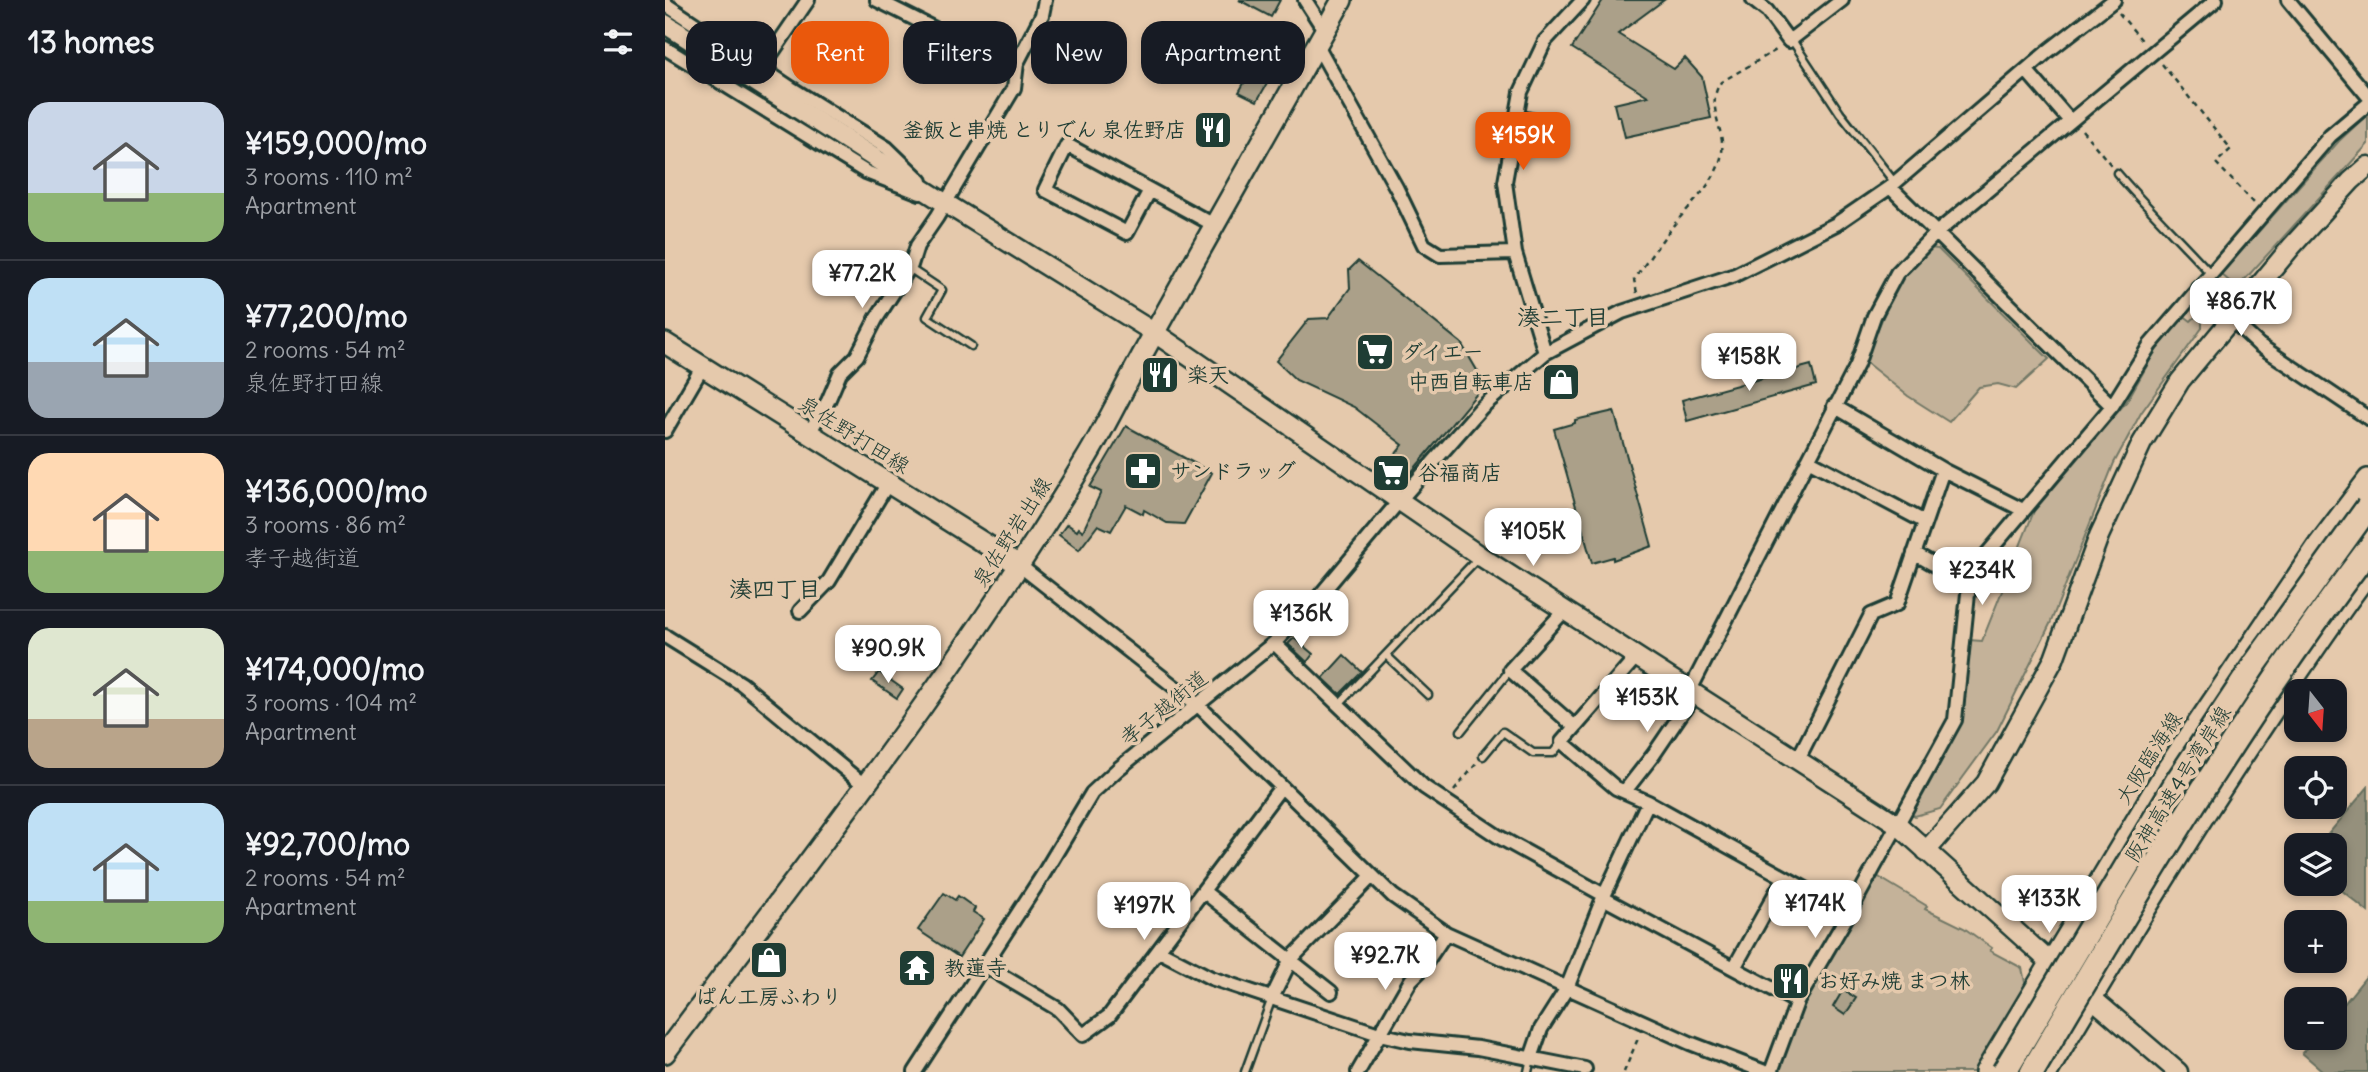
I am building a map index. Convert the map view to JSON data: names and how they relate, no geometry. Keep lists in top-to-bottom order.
{
  "streets": {
    "highway": ["阪神高速4号湾岸線"],
    "main road": ["泉佐野打田線", "泉佐野岩出線", "大阪臨海線"],
    "street": ["孝子越街道"]
  },
  "crossings": [
    ["泉佐野打田線", "泉佐野岩出線"]
  ],
  "districts": ["湊二丁目", "湊四丁目"],
  "places": {
    "restaurant": ["釜飯と串焼 とりでん 泉佐野店", "楽天", "お好み焼 まつ林"],
    "supermarket": ["ダイエー", "谷福商店"],
    "shop": ["中西自転車店", "ぱん工房ふわり"],
    "pharmacy": ["サンドラッグ"],
    "temple": ["教蓮寺"]
  },
  "north": "bottom",
  "page": {
    "heading": "13 homes",
    "chip": [
      "Buy",
      "Rent",
      "Filters",
      "New",
      "Apartment"
    ],
    "list": [
      {
        "name": "¥159,000/mo",
        "note": "3 rooms · 110 m² · Apartment"
      },
      {
        "name": "¥77,200/mo",
        "note": "2 rooms · 54 m² · 泉佐野打田線"
      },
      {
        "name": "¥136,000/mo",
        "note": "3 rooms · 86 m² · 孝子越街道"
      },
      {
        "name": "¥174,000/mo",
        "note": "3 rooms · 104 m² · Apartment"
      },
      {
        "name": "¥92,700/mo",
        "note": "2 rooms · 54 m² · Apartment"
      }
    ],
    "price": [
      "¥159K",
      "¥77.2K",
      "¥86.7K",
      "¥158K",
      "¥105K",
      "¥234K",
      "¥136K",
      "¥90.9K",
      "¥153K",
      "¥133K",
      "¥174K",
      "¥197K",
      "¥92.7K"
    ],
    "map_buttons": ["+", "−"]
  }
}
